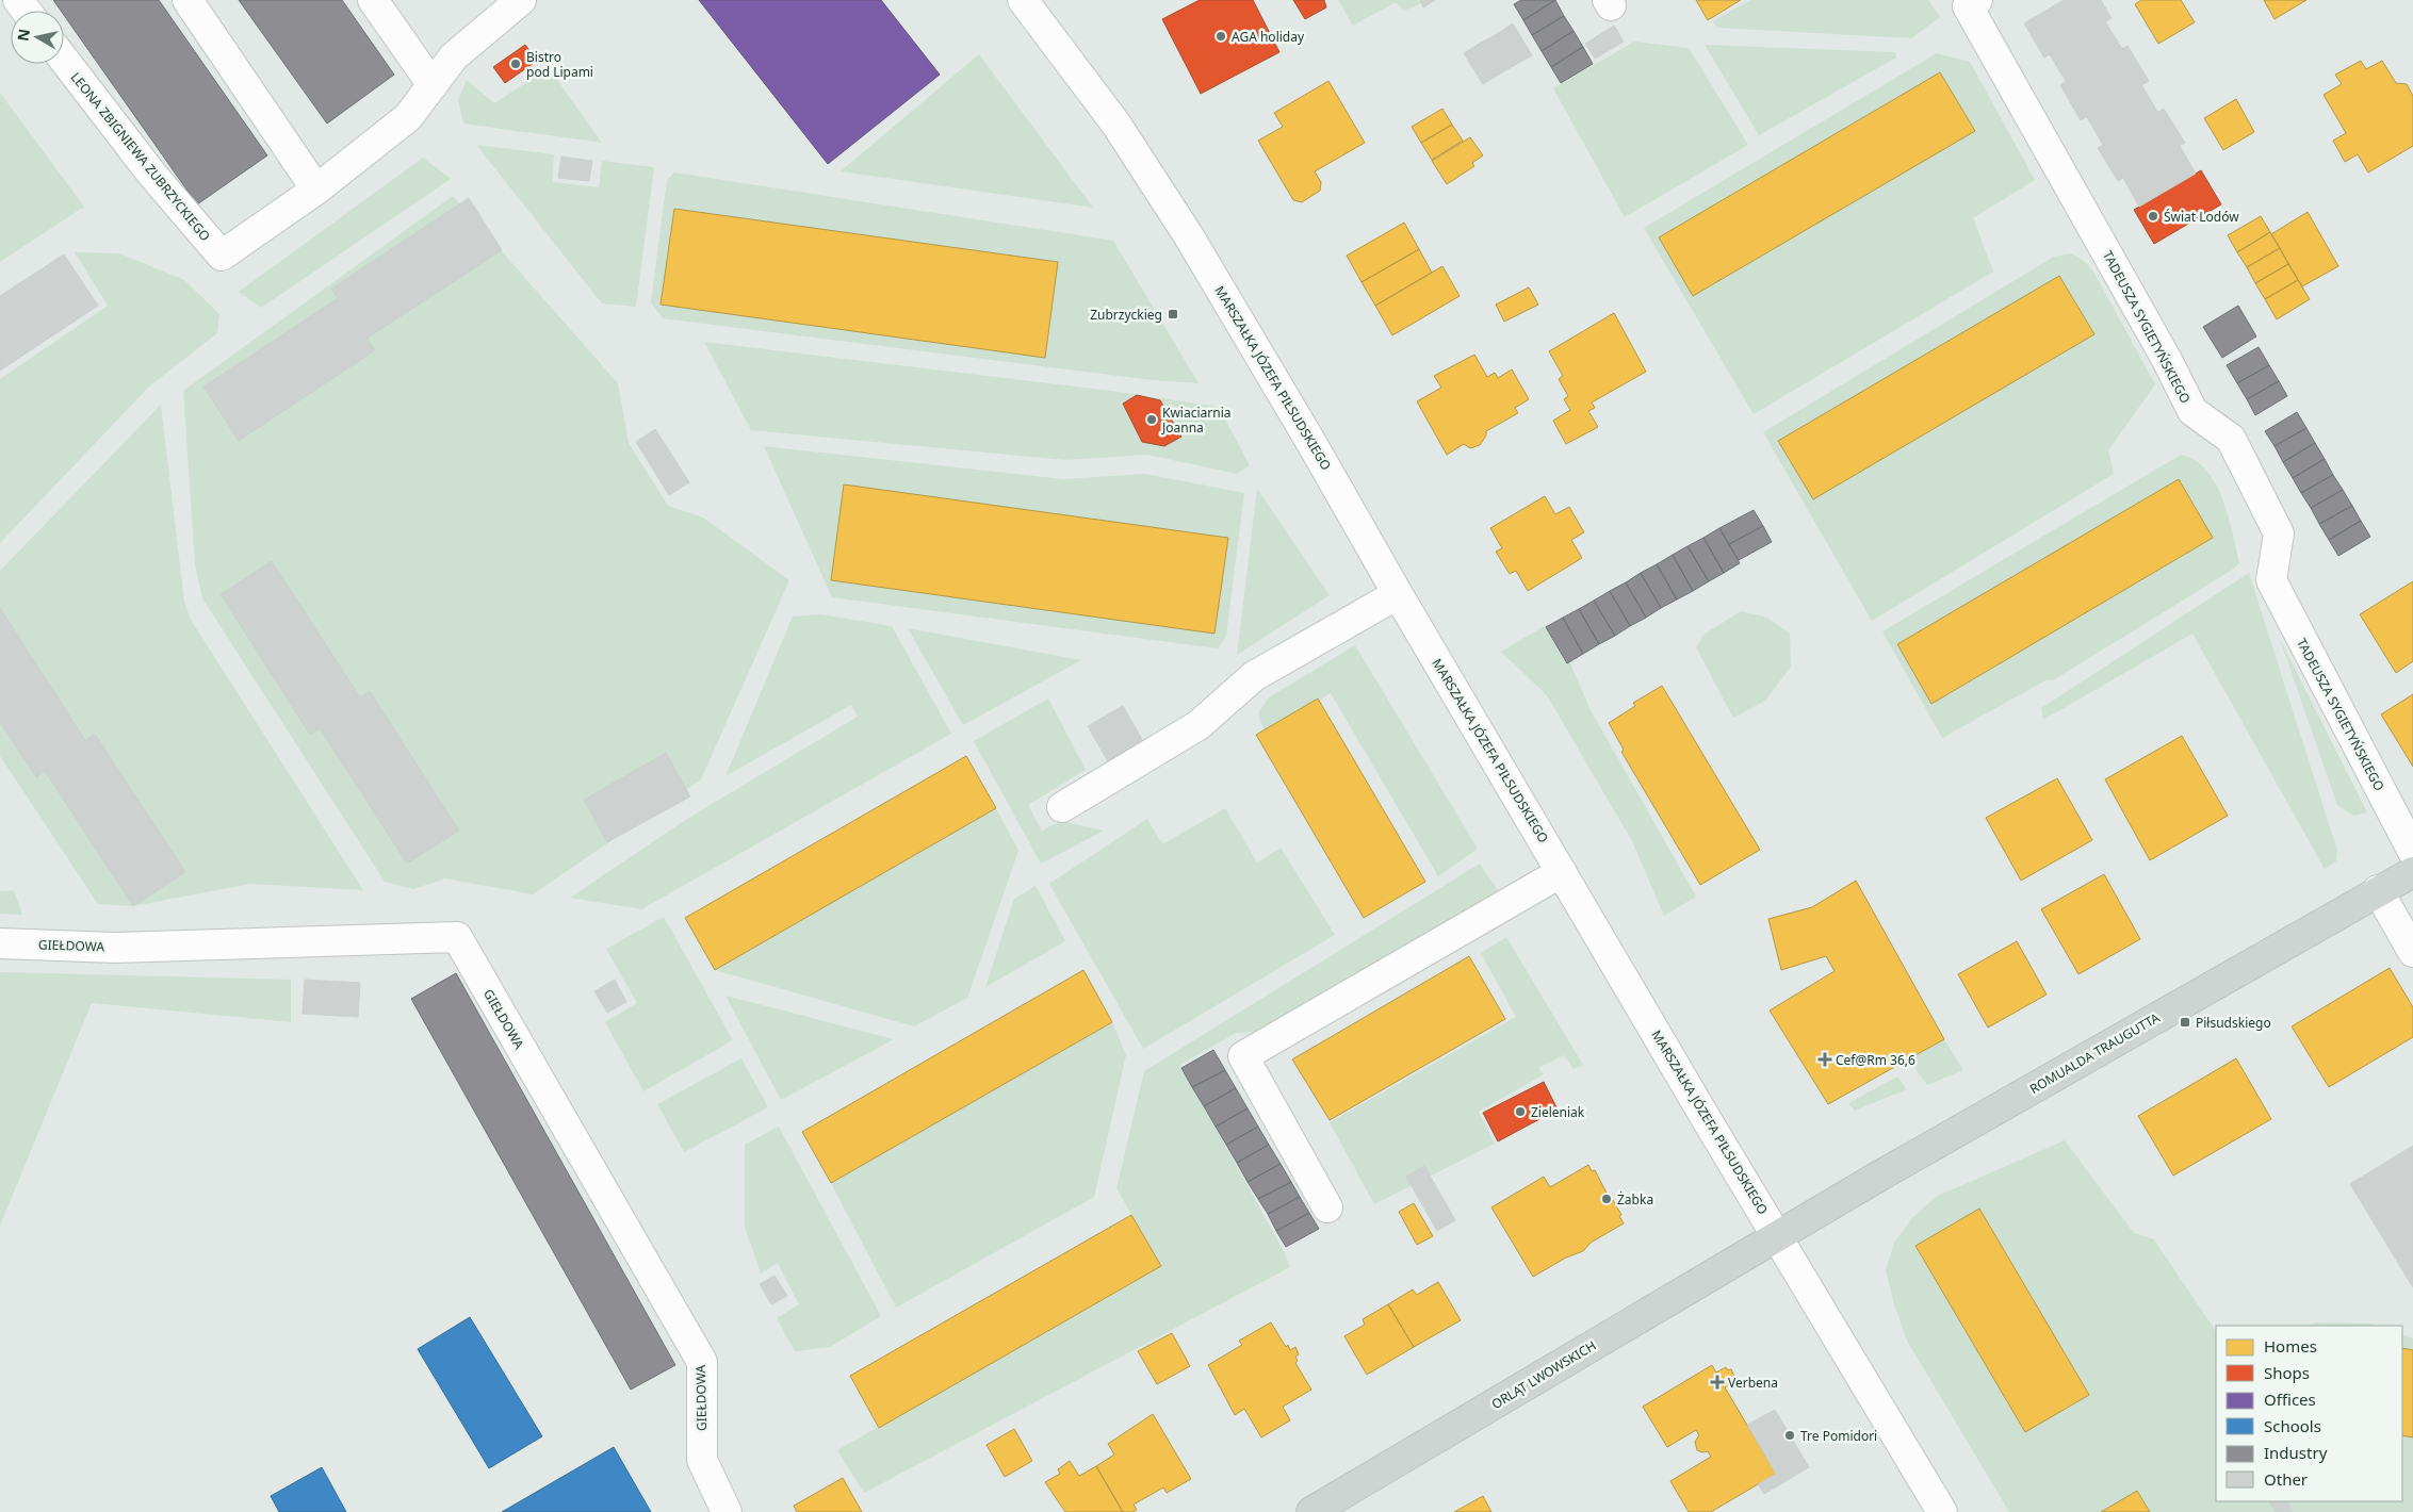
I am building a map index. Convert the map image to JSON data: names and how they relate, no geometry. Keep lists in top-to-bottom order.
{
  "streets": {
    "main road": ["ROMUALDA TRAUGUTTA", "ORLĄT LWOWSKICH"],
    "street": [
      "LEONA ZBIGNIEWA ZUBRZYCKIEGO",
      "TADEUSZA SYGIETYŃSKIEGO",
      "MARSZAŁKA JÓZEFA PIŁSUDSKIEGO",
      "GIEŁDOWA"
    ]
  },
  "crossings": [
    ["MARSZAŁKA JÓZEFA PIŁSUDSKIEGO", "ROMUALDA TRAUGUTTA"],
    ["MARSZAŁKA JÓZEFA PIŁSUDSKIEGO", "ORLĄT LWOWSKICH"],
    ["ROMUALDA TRAUGUTTA", "ORLĄT LWOWSKICH"]
  ],
  "places": {
    "other": [
      "AGA holiday",
      "Bistro pod Lipami",
      "Świat Lodów",
      "Kwiaciarnia Joanna",
      "Zieleniak",
      "Żabka",
      "Tre Pomidori"
    ],
    "transit": ["Zubrzyckieg", "Piłsudskiego"],
    "health": ["Cef@Rm 36,6", "Verbena"]
  },
  "legend": [
    "Homes",
    "Shops",
    "Offices",
    "Schools",
    "Industry",
    "Other"
  ],
  "north": "left"
}
